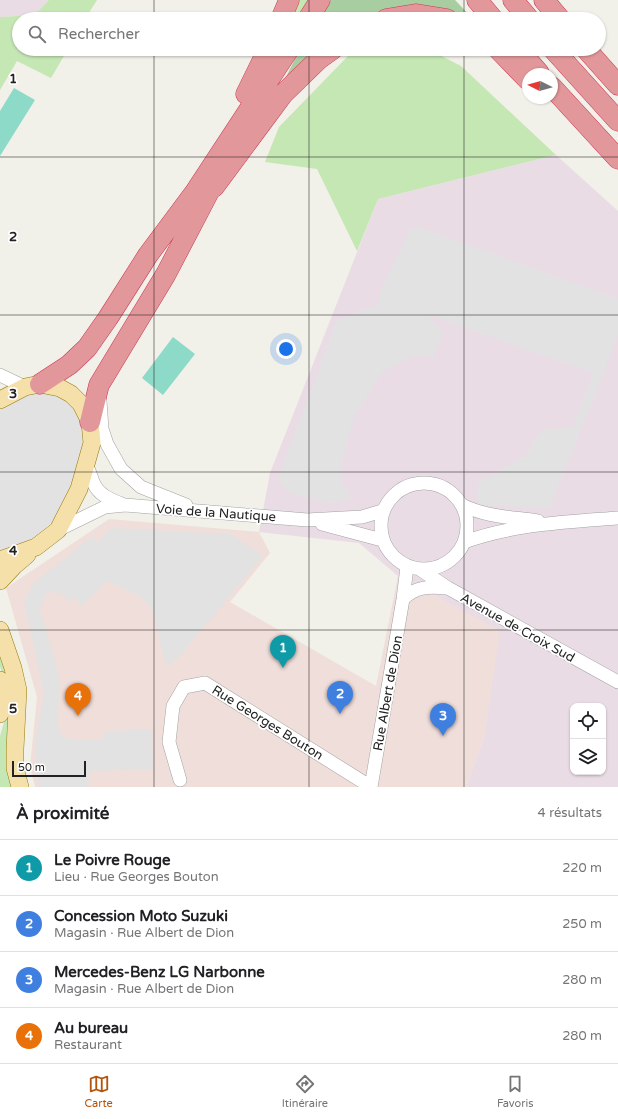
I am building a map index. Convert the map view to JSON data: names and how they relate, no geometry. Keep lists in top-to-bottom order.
{
  "streets": {
    "street": [
      "Voie de la Nautique",
      "Avenue de Croix Sud",
      "Rue Albert de Dion",
      "Rue Georges Bouton"
    ]
  },
  "crossings": [
    ["Voie de la Nautique", "Avenue de Croix Sud"],
    ["Voie de la Nautique", "Rue Albert de Dion"],
    ["Avenue de Croix Sud", "Rue Albert de Dion"],
    ["Rue Albert de Dion", "Rue Georges Bouton"]
  ],
  "scale_bar": "50 m",
  "north": "left",
  "page": {
    "search": "Rechercher",
    "pins": [
      "1",
      "2",
      "4",
      "3"
    ],
    "scale": "50 m",
    "heading": ["À proximité", "4 résultats"],
    "list": [
      {
        "mark": "1",
        "name": "Le Poivre Rouge",
        "note": "Lieu · Rue Georges Bouton",
        "value": "220 m"
      },
      {
        "mark": "2",
        "name": "Concession Moto Suzuki",
        "note": "Magasin · Rue Albert de Dion",
        "value": "250 m"
      },
      {
        "mark": "3",
        "name": "Mercedes-Benz LG Narbonne",
        "note": "Magasin · Rue Albert de Dion",
        "value": "280 m"
      },
      {
        "mark": "4",
        "name": "Au bureau",
        "note": "Restaurant",
        "value": "280 m"
      }
    ],
    "nav": ["Carte", "Itinéraire", "Favoris"]
  },
  "grid": {
    "rows": [
      "1",
      "2",
      "3",
      "4",
      "5"
    ]
  }
}
